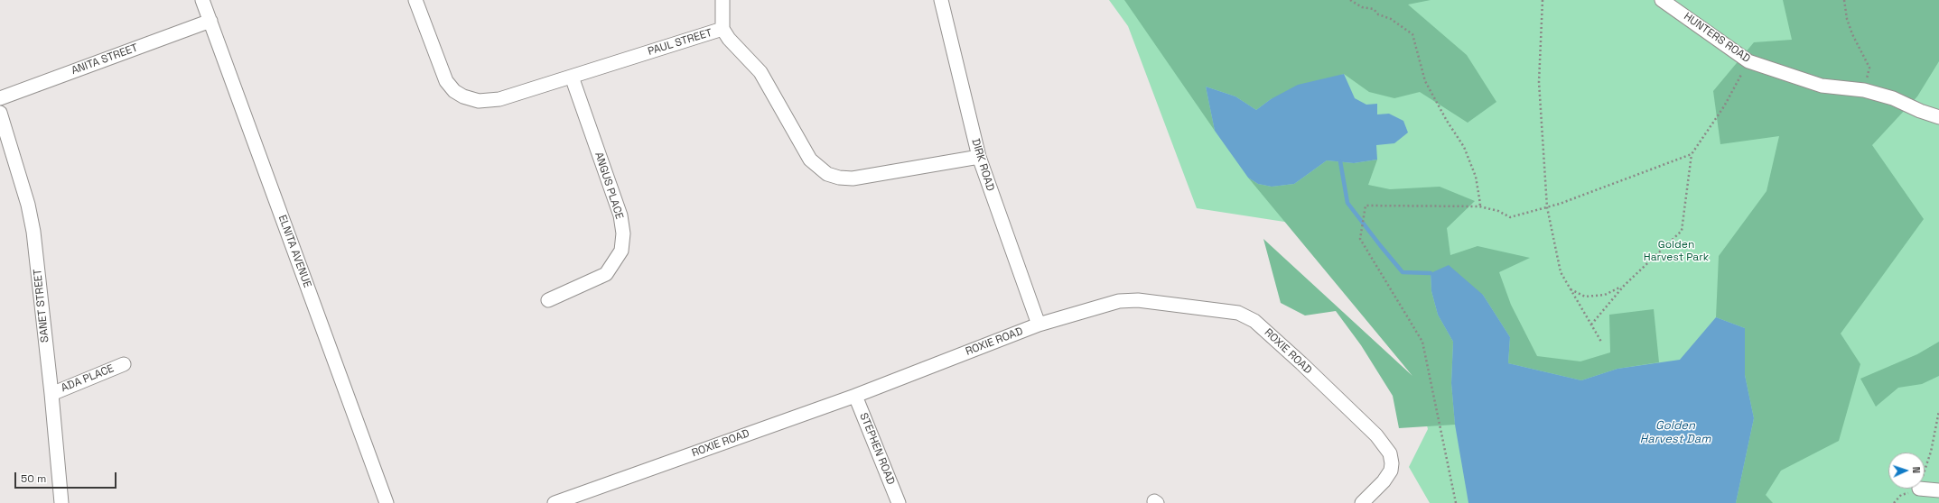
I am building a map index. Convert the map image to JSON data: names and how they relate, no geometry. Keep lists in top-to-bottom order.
{
  "streets": {
    "street": [
      "HUNTERS ROAD",
      "PAUL STREET",
      "ANITA STREET",
      "DIRK ROAD",
      "ANGUS PLACE",
      "ELNITA AVENUE",
      "SANET STREET",
      "ROXIE ROAD",
      "ADA PLACE",
      "STEPHEN ROAD"
    ]
  },
  "crossings": [
    ["PAUL STREET", "DIRK ROAD"],
    ["PAUL STREET", "ANGUS PLACE"],
    ["ANITA STREET", "ELNITA AVENUE"],
    ["DIRK ROAD", "ROXIE ROAD"],
    ["SANET STREET", "ADA PLACE"],
    ["ROXIE ROAD", "STEPHEN ROAD"]
  ],
  "water": ["Golden Harvest Dam"],
  "parks": ["Golden Harvest Park"],
  "scale_bar": "50 m",
  "north": "right"
}
